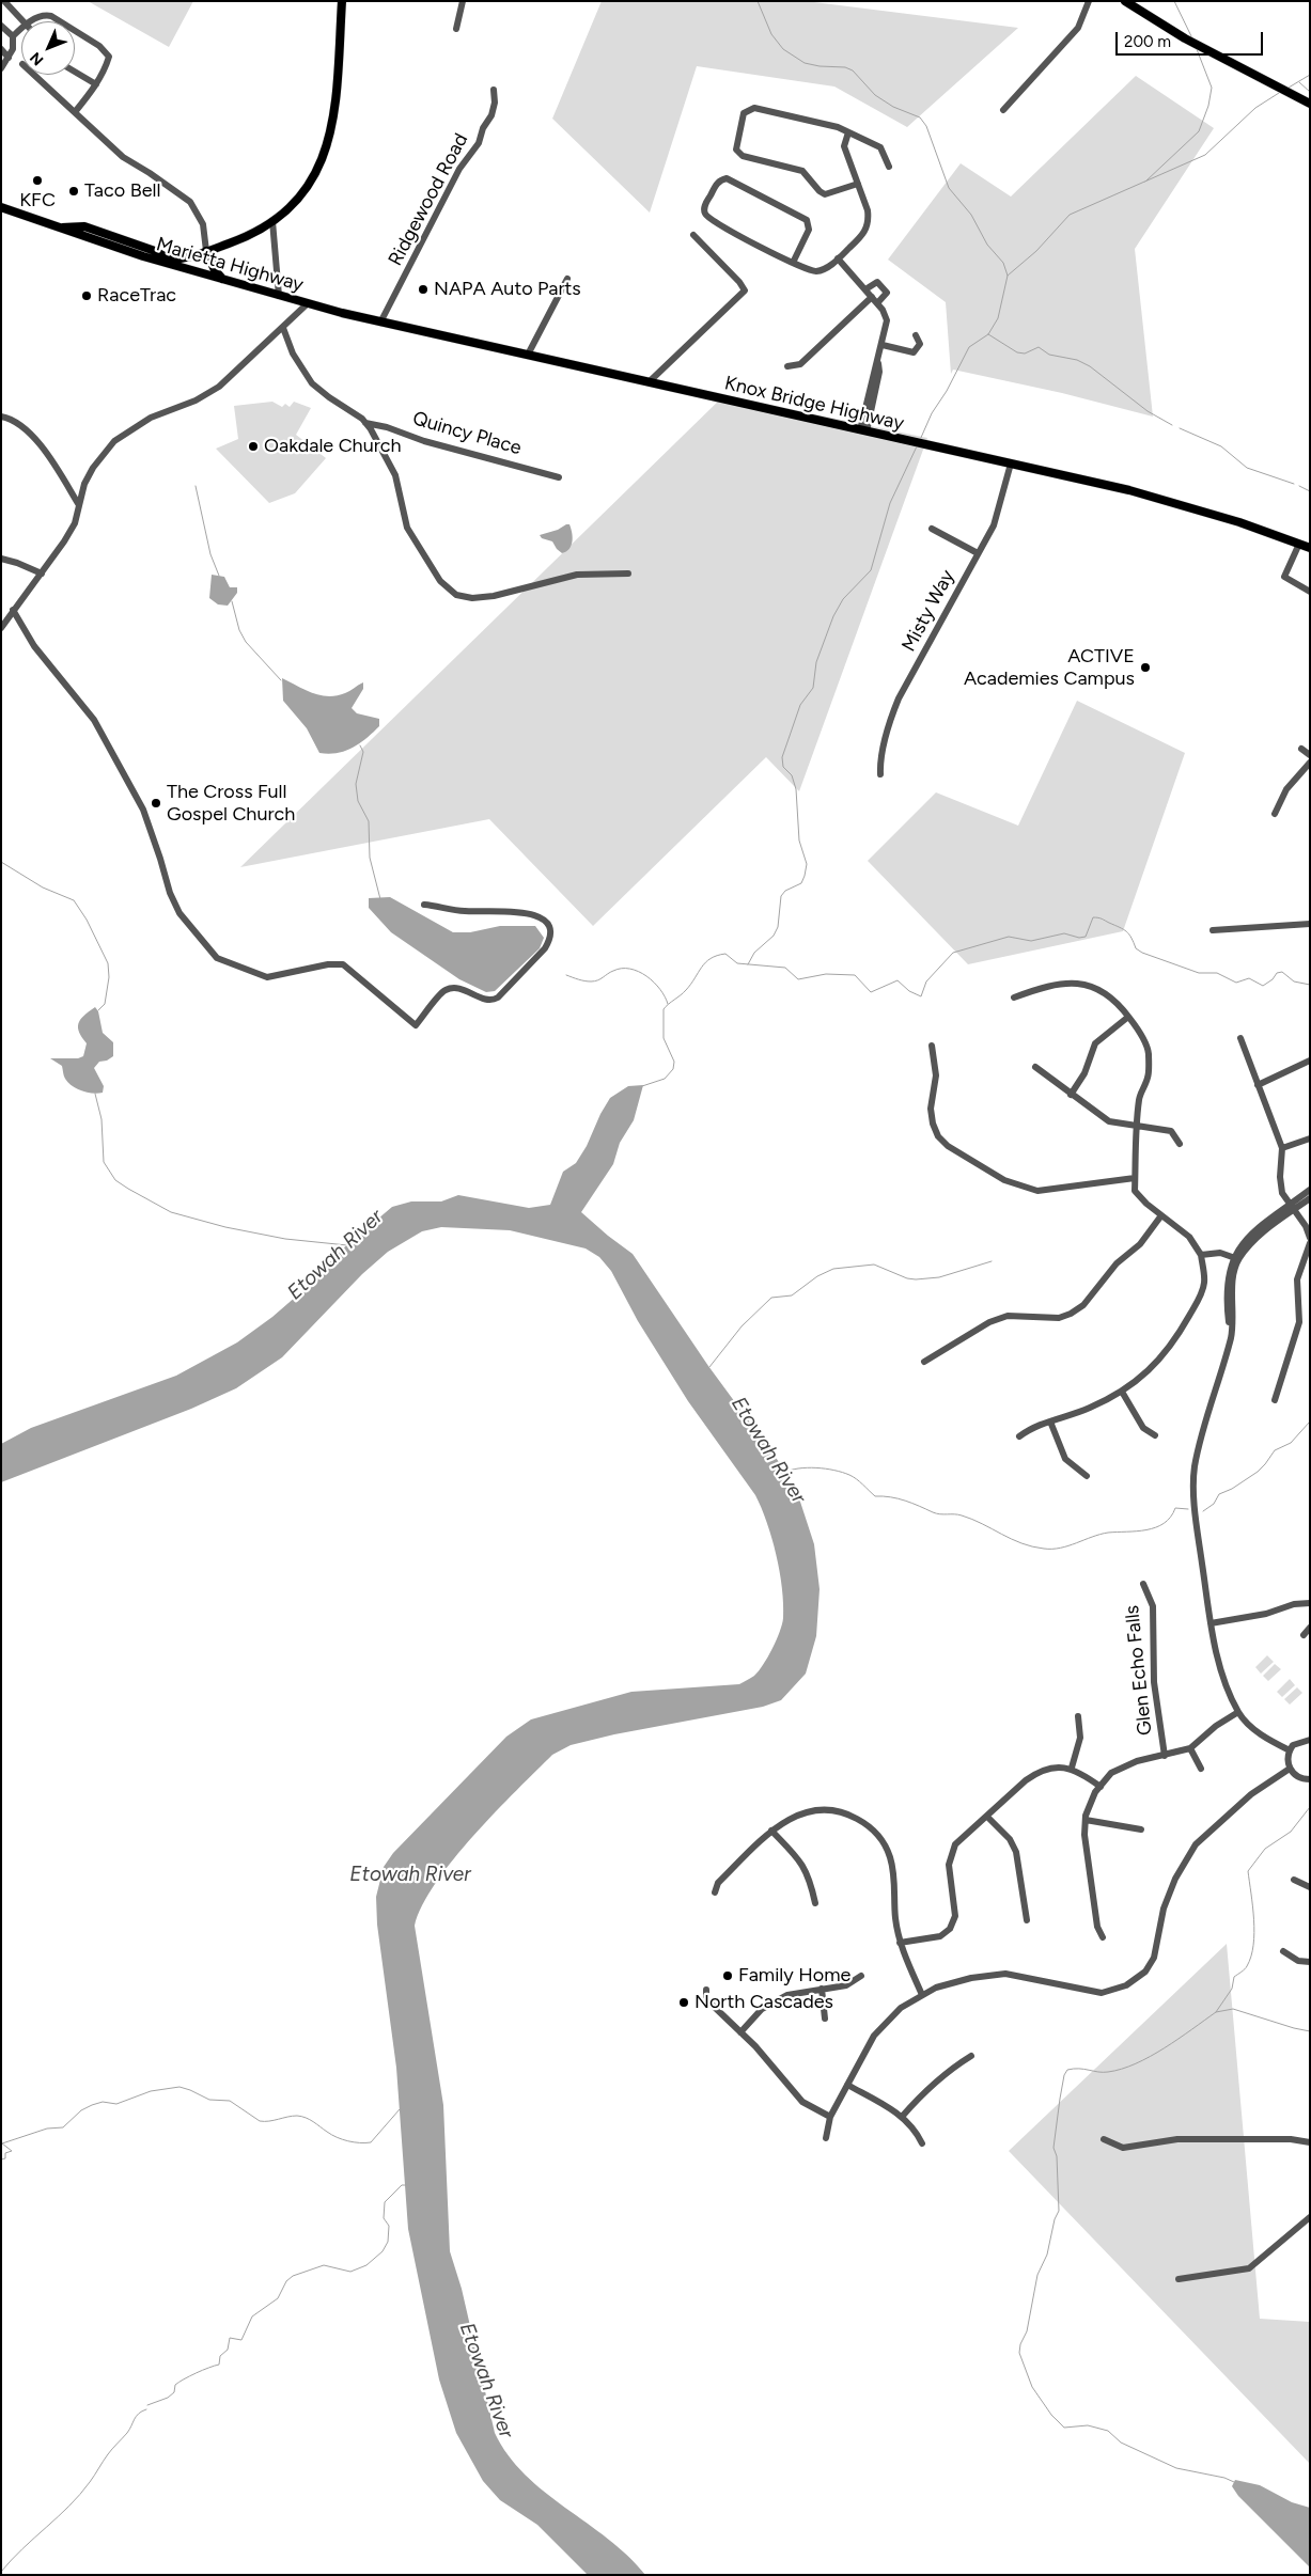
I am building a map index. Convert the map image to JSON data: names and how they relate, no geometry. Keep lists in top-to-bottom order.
{
  "streets": {
    "main road": ["Marietta Highway", "Knox Bridge Highway"],
    "street": [
      "Ridgewood Road",
      "Quincy Place",
      "Misty Way",
      "Glen Echo Falls"
    ]
  },
  "crossings": [
    ["Ridgewood Road", "Knox Bridge Highway"],
    ["Marietta Highway", "Knox Bridge Highway"],
    ["Knox Bridge Highway", "Misty Way"]
  ],
  "water": ["Etowah River"],
  "places": [
    "KFC",
    "Taco Bell",
    "NAPA Auto Parts",
    "RaceTrac",
    "Oakdale Church",
    "ACTIVE Academies Campus",
    "The Cross Full Gospel Church",
    "Family Home",
    "North Cascades"
  ],
  "scale_bar": "200 m",
  "north": "bottom left"
}
